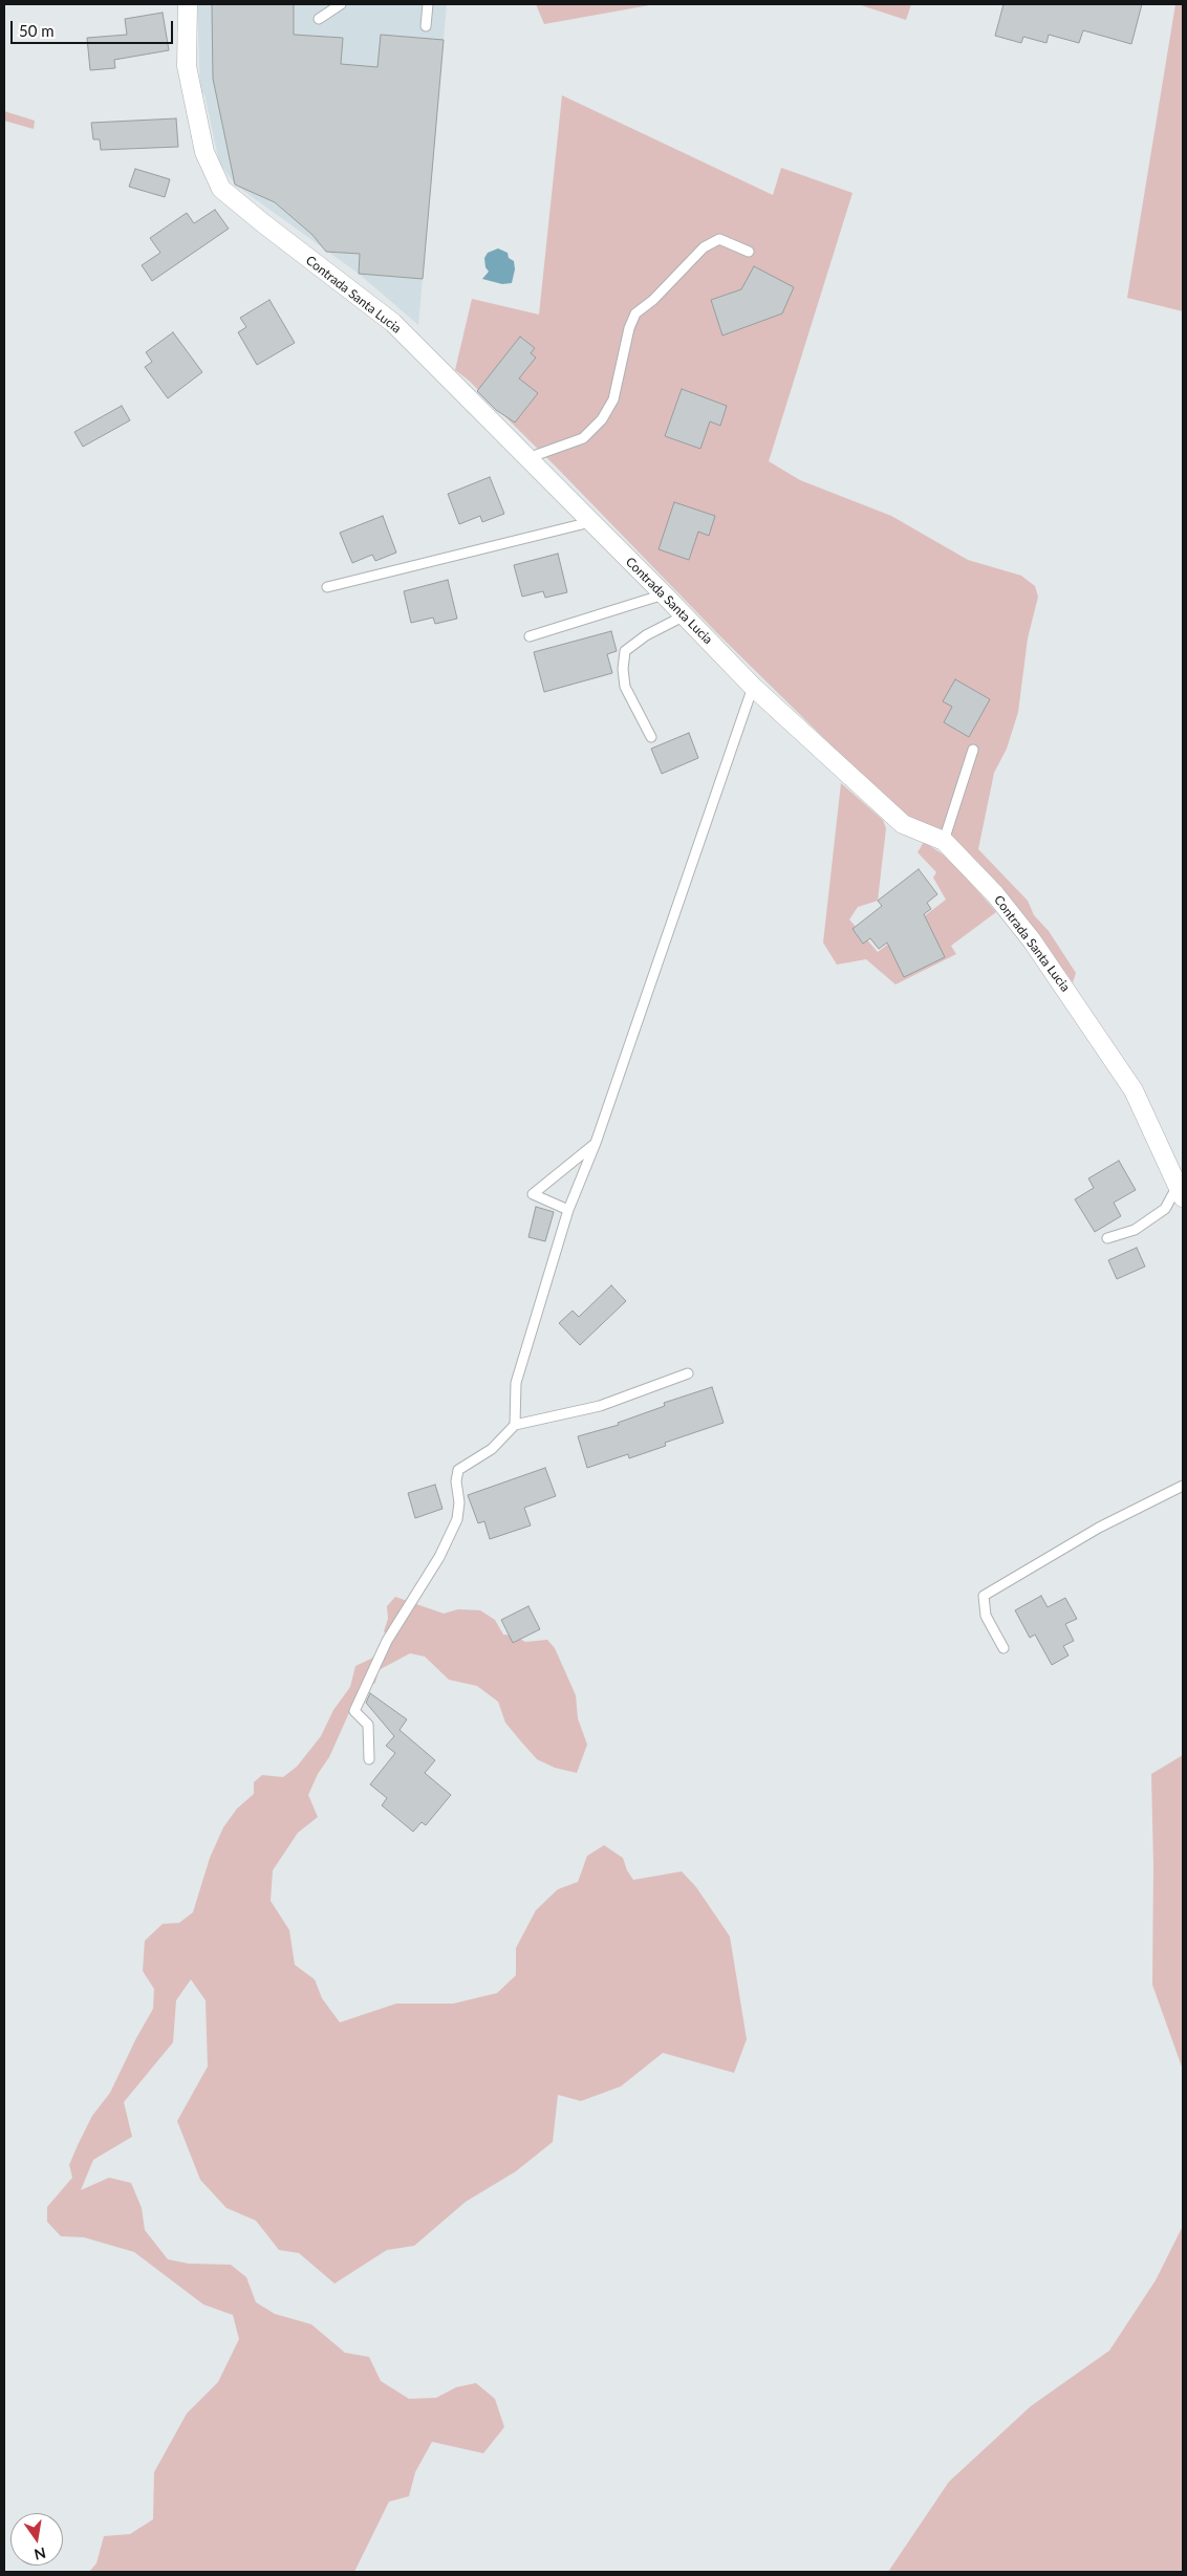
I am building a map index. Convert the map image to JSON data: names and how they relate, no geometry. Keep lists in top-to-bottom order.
{
  "streets": {
    "street": ["Contrada Santa Lucia"]
  },
  "scale_bar": "50 m",
  "north": "bottom"
}
